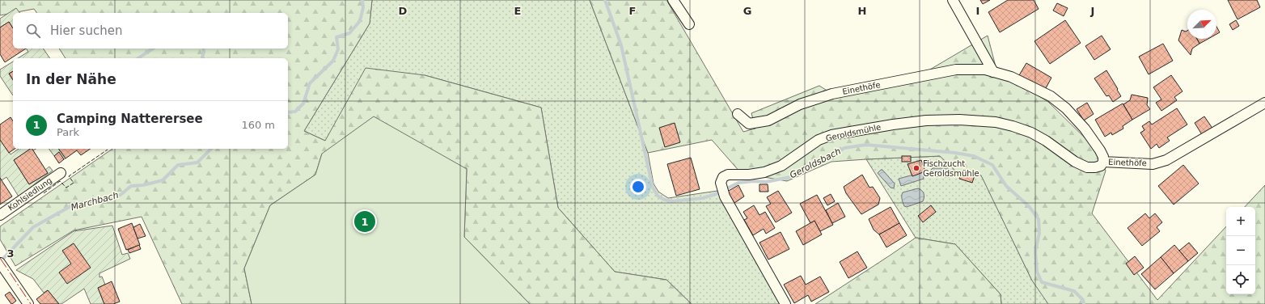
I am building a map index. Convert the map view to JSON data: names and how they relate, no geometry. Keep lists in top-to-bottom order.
{
  "streets": {
    "street": ["Einethöfe", "Geroldsmühle", "Kohlsiedlung"]
  },
  "crossings": [
    ["Einethöfe", "Geroldsmühle"]
  ],
  "water": ["Geroldsbach", "Marchbach"],
  "places": ["Fischzucht Geroldsmühle"],
  "north": "top right",
  "page": {
    "search": "Hier suchen",
    "heading": "In der Nähe",
    "list": [
      {
        "mark": "1",
        "name": "Camping Natterersee",
        "note": "Park",
        "value": "160 m"
      }
    ],
    "map_buttons": ["+", "−"],
    "pins": "1"
  },
  "grid": {
    "columns": [
      "D",
      "E",
      "F",
      "G",
      "H",
      "I",
      "J"
    ],
    "rows": ["3"]
  }
}
